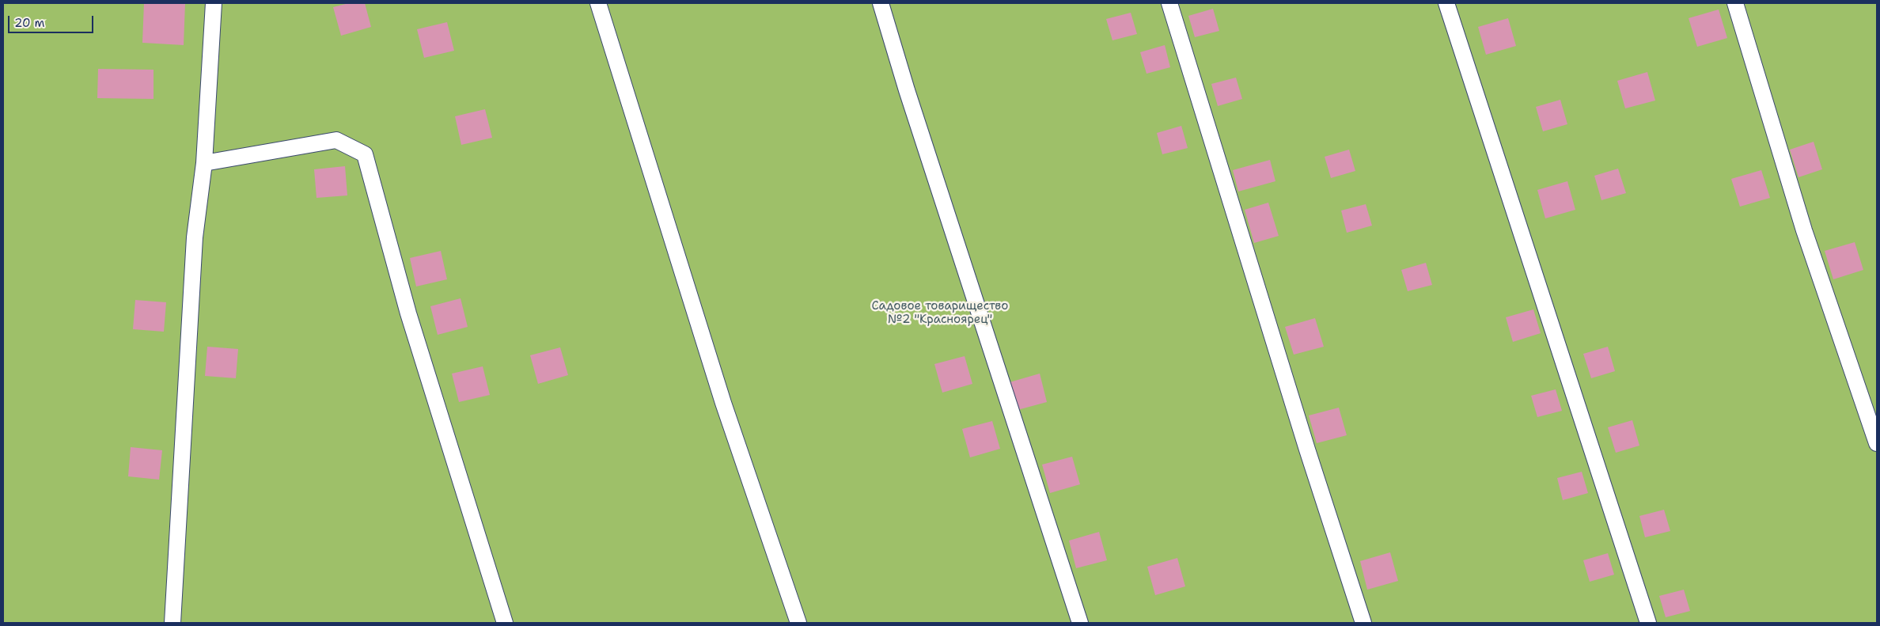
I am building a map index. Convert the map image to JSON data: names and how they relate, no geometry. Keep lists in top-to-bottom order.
{
  "parks": ["Садовое товарищество №2 \"Красноярец\""],
  "scale_bar": "20 m"
}
